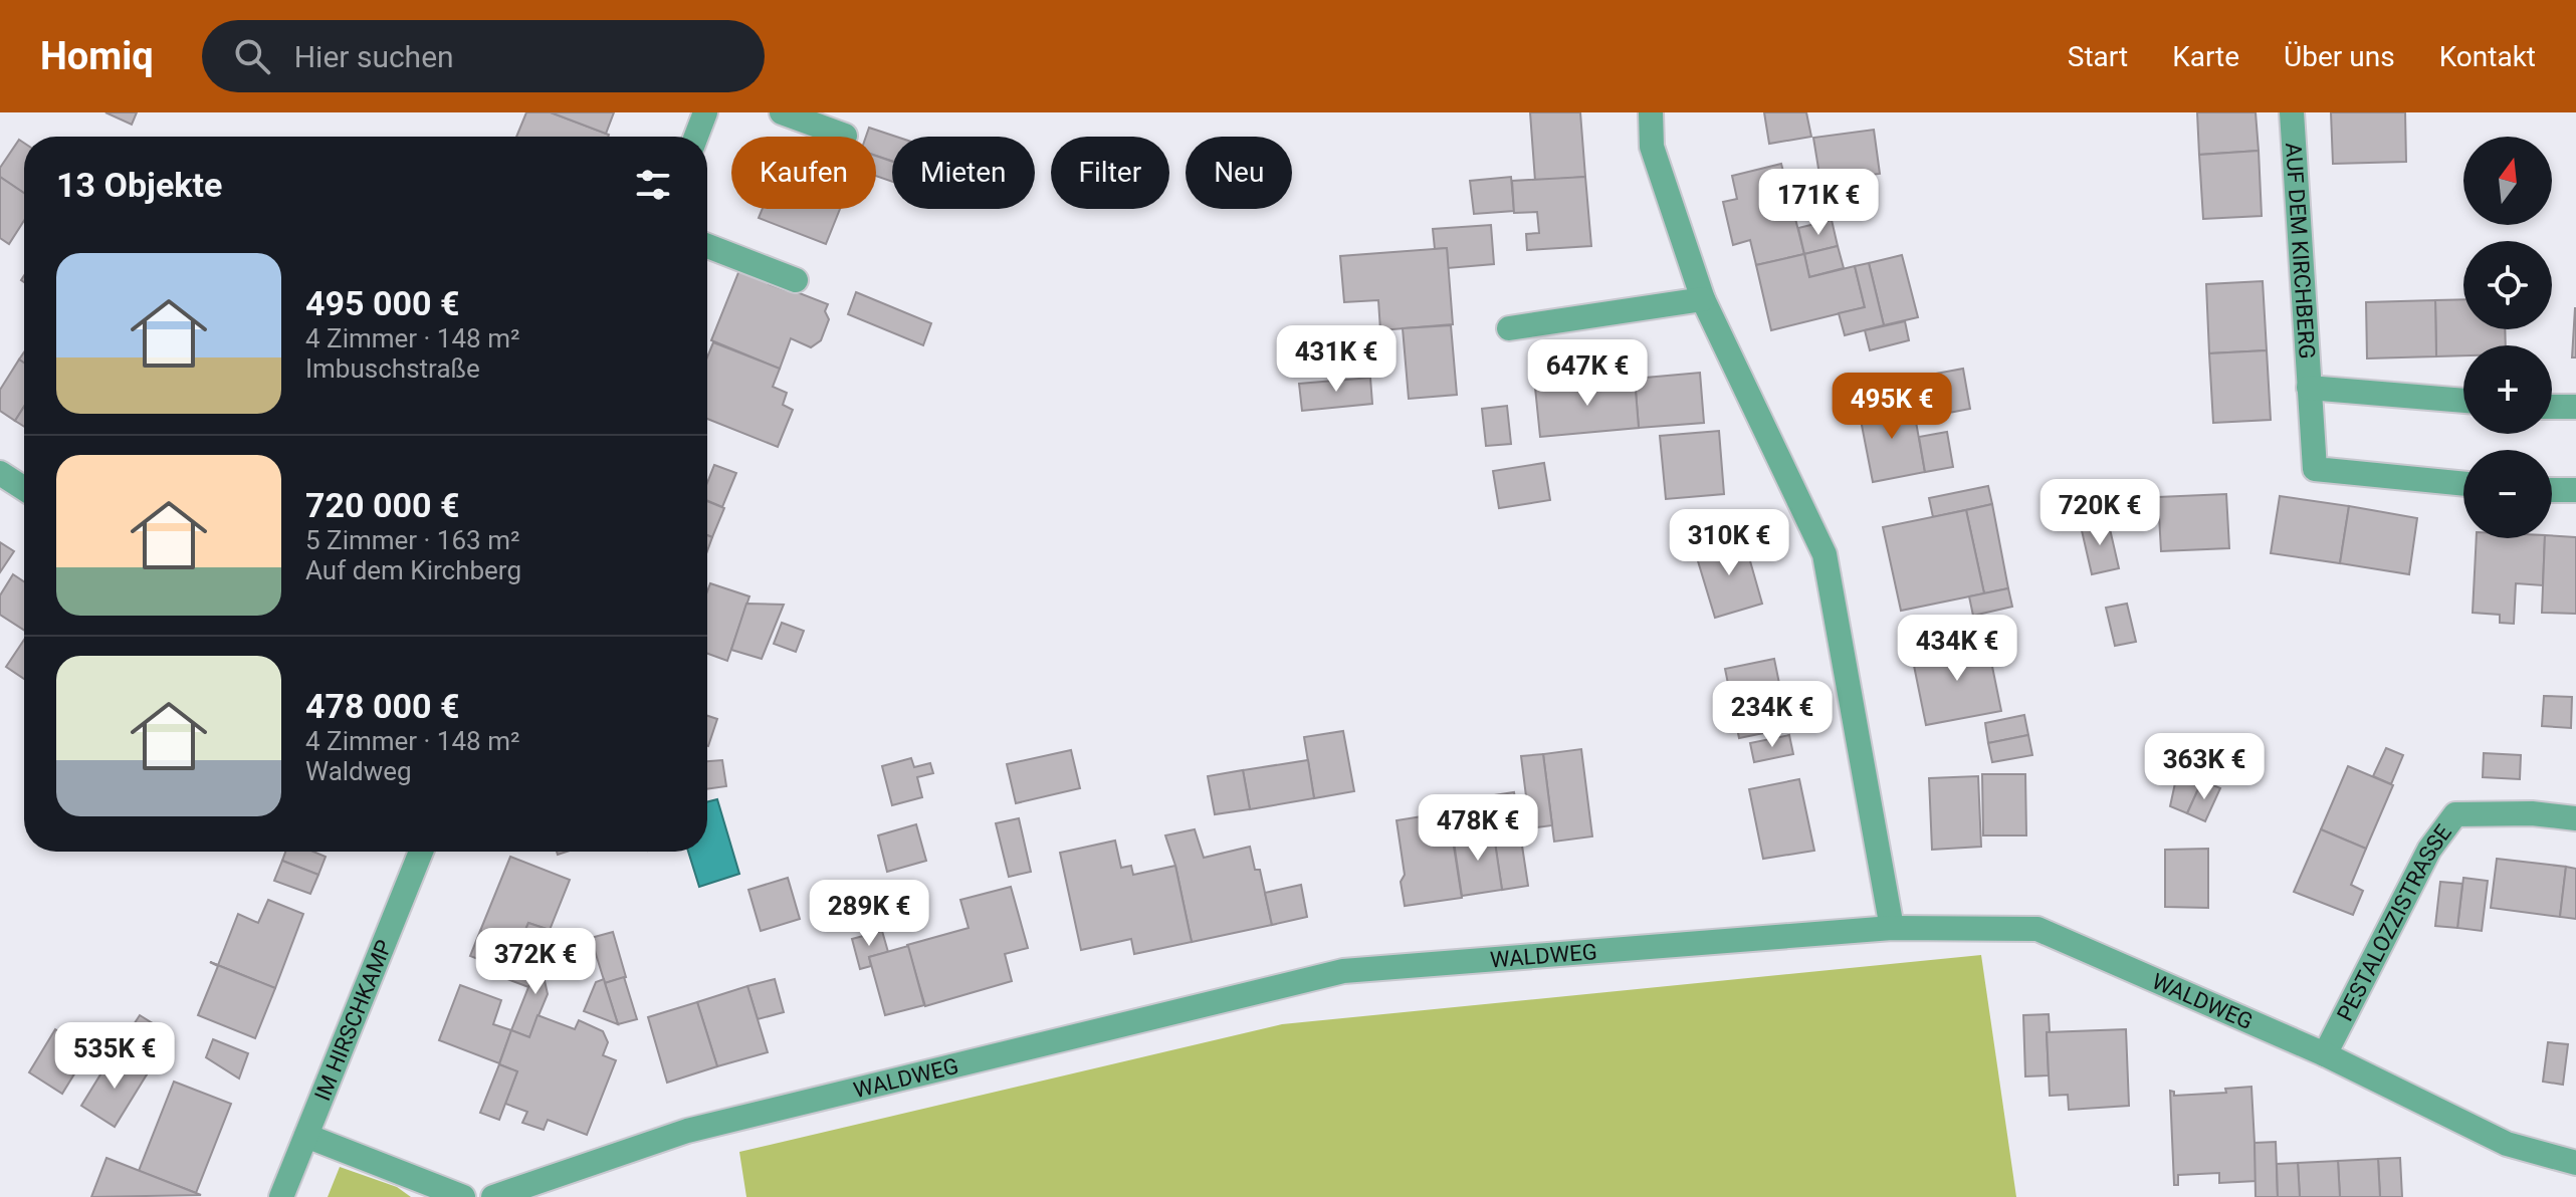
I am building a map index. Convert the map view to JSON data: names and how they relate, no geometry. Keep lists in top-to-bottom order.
{
  "streets": {
    "street": [
      "AUF DEM KIRCHBERG",
      "PESTALOZZISTRASSE",
      "WALDWEG",
      "IM HIRSCHKAMP"
    ]
  },
  "crossings": [
    ["PESTALOZZISTRASSE", "WALDWEG"]
  ],
  "north": "top",
  "page": {
    "header": "Homiq",
    "search": "Hier suchen",
    "nav": [
      "Start",
      "Karte",
      "Über uns",
      "Kontakt"
    ],
    "map_buttons": ["+", "−"],
    "chip": [
      "Kaufen",
      "Mieten",
      "Filter",
      "Neu"
    ],
    "heading": "13 Objekte",
    "price": [
      "171K €",
      "431K €",
      "647K €",
      "495K €",
      "720K €",
      "310K €",
      "434K €",
      "234K €",
      "363K €",
      "478K €",
      "289K €",
      "372K €",
      "535K €"
    ],
    "list": [
      {
        "name": "495 000 €",
        "note": "4 Zimmer · 148 m² · Imbuschstraße"
      },
      {
        "name": "720 000 €",
        "note": "5 Zimmer · 163 m² · Auf dem Kirchberg"
      },
      {
        "name": "478 000 €",
        "note": "4 Zimmer · 148 m² · Waldweg"
      }
    ]
  }
}
